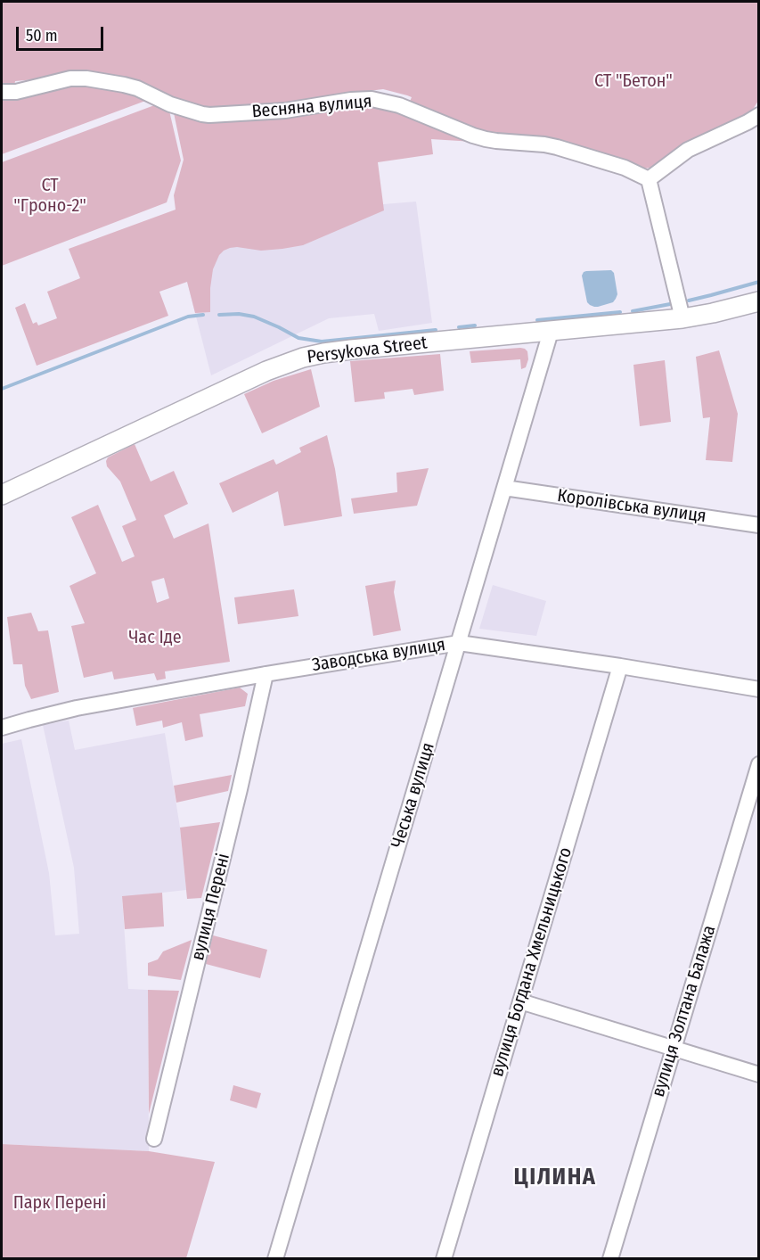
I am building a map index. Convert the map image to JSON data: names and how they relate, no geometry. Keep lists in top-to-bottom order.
{
  "streets": {
    "main road": ["Persykova Street"],
    "street": [
      "Весняна вулиця",
      "Королівська вулиця",
      "Заводська вулиця",
      "Чеська вулиця",
      "вулиця Перені",
      "вулиця Богдана Хмельницького",
      "вулиця Золтана Балажа"
    ]
  },
  "crossings": [
    ["Persykova Street", "Чеська вулиця"],
    ["Королівська вулиця", "Чеська вулиця"],
    ["Заводська вулиця", "Чеська вулиця"],
    ["Заводська вулиця", "вулиця Перені"],
    ["Заводська вулиця", "вулиця Богдана Хмельницького"]
  ],
  "districts": ["ЦІЛИНА"],
  "parks": [
    "СТ \"Бетон\"",
    "СТ \"Гроно-2\"",
    "Час Іде",
    "Парк Перені"
  ],
  "scale_bar": "50 m"
}
